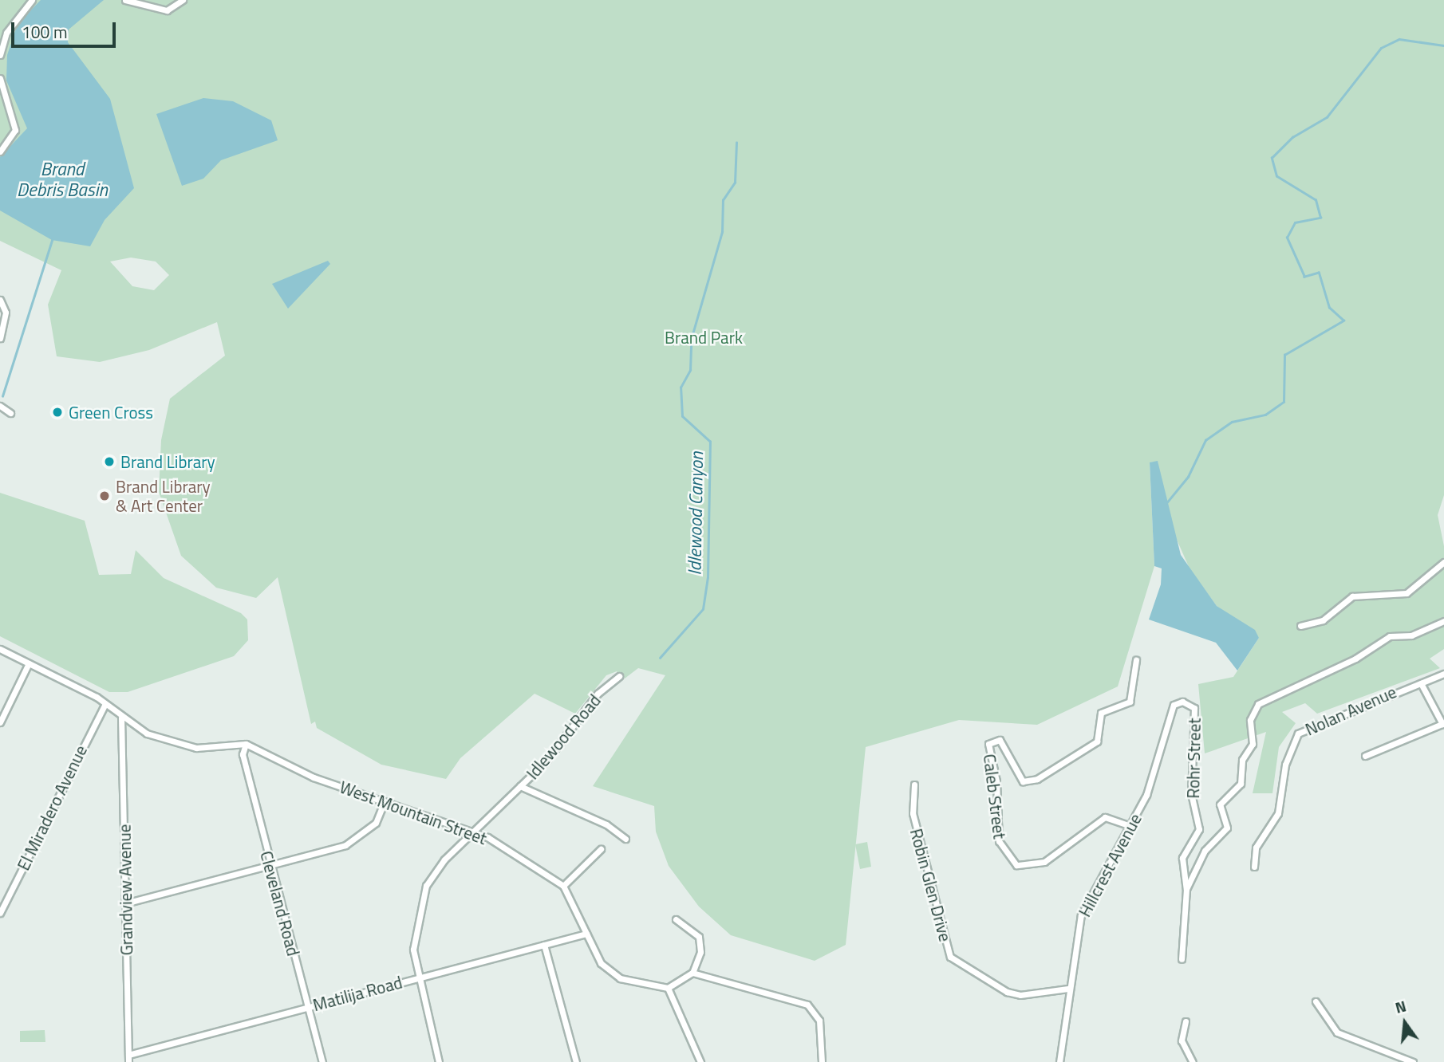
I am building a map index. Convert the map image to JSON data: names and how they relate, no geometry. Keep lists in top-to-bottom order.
{
  "streets": {
    "street": [
      "Nolan Avenue",
      "Idlewood Road",
      "Rohr Street",
      "Caleb Street",
      "El Miradero Avenue",
      "West Mountain Street",
      "Hillcrest Avenue",
      "Robin Glen Drive",
      "Grandview Avenue",
      "Cleveland Road",
      "Matilija Road"
    ]
  },
  "crossings": [
    ["Idlewood Road", "West Mountain Street"],
    ["Idlewood Road", "Matilija Road"],
    ["Rohr Street", "Hillcrest Avenue"],
    ["Caleb Street", "Hillcrest Avenue"],
    ["West Mountain Street", "Cleveland Road"],
    ["Hillcrest Avenue", "Robin Glen Drive"],
    ["Grandview Avenue", "Matilija Road"],
    ["Cleveland Road", "Matilija Road"]
  ],
  "water": ["Brand Debris Basin", "Idlewood Canyon"],
  "parks": ["Brand Park"],
  "places": ["Green Cross", "Brand Library", "Brand Library & Art Center"],
  "scale_bar": "100 m",
  "north": "top"
}
